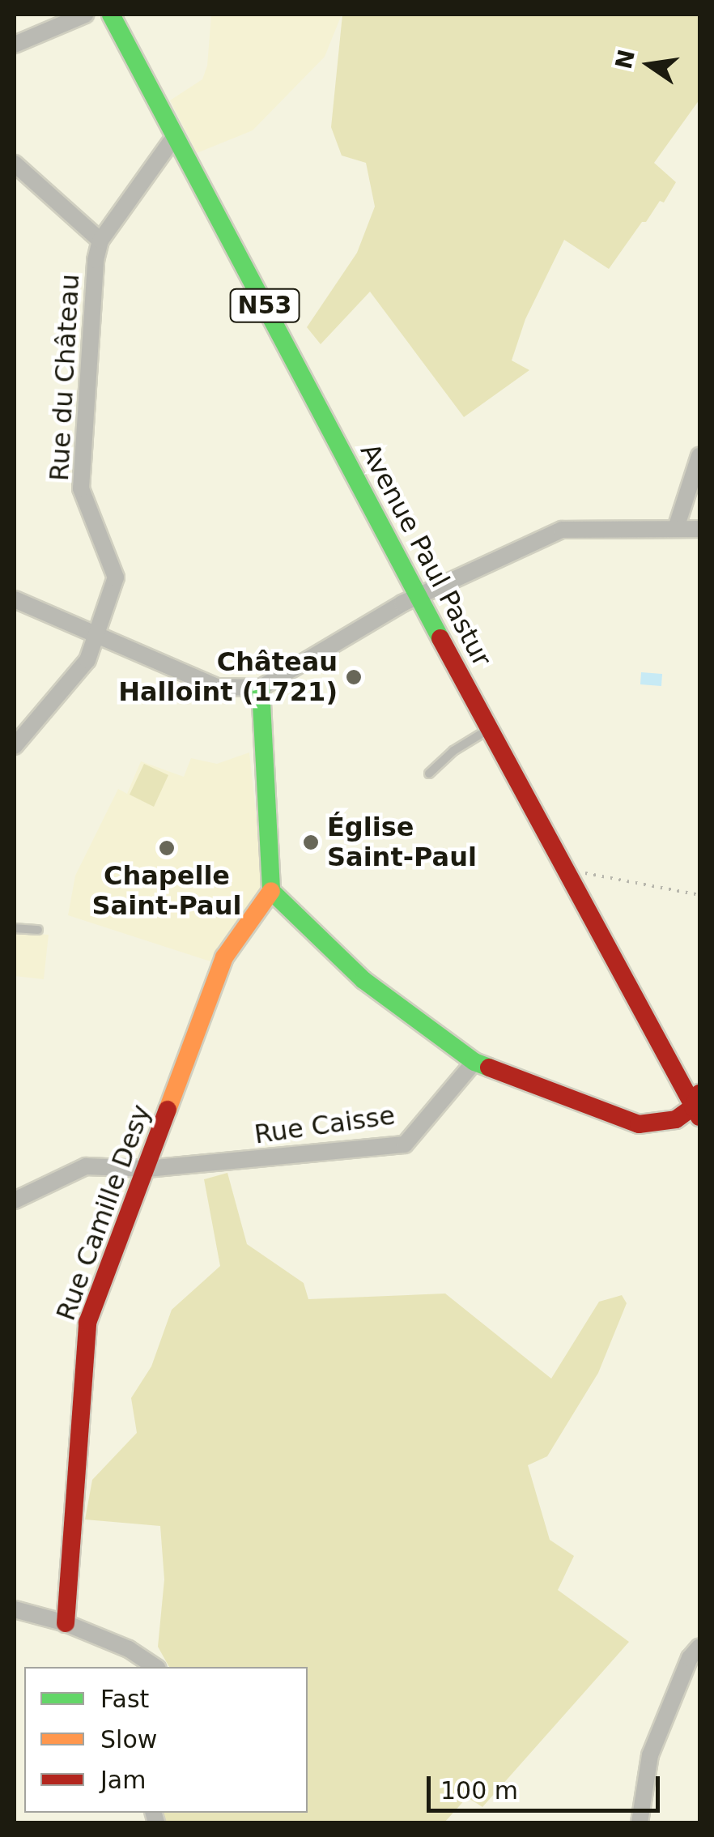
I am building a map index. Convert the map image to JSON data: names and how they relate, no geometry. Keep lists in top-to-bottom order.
{
  "streets": {
    "street": [
      "N53",
      "Rue du Château",
      "Avenue Paul Pastur",
      "Rue Caisse",
      "Rue Camille Desy"
    ]
  },
  "crossings": [
    ["Rue du Château", "Avenue Paul Pastur"],
    ["Rue Caisse", "Rue Camille Desy"]
  ],
  "places": ["Château Halloint (1721)", "Église Saint-Paul", "Chapelle Saint-Paul"],
  "legend": ["Fast", "Slow", "Jam"],
  "scale_bar": "100 m",
  "north": "left"
}
